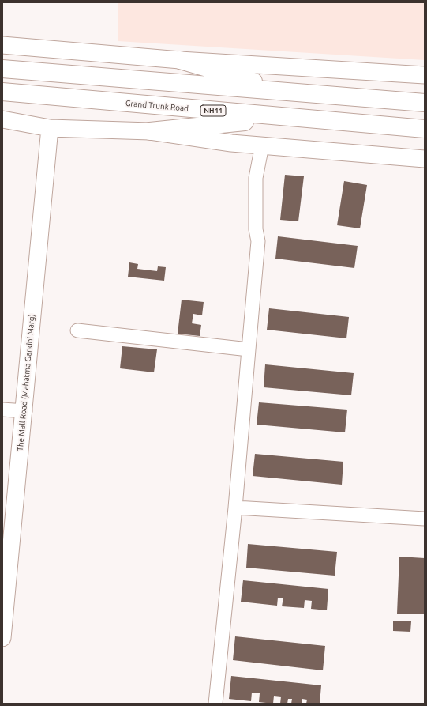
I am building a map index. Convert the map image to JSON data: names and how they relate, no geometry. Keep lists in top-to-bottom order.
{
  "streets": {
    "highway": ["Grand Trunk Road", "NH44"],
    "street": ["The Mall Road (Mahatma Gandhi Marg)"]
  }
}
